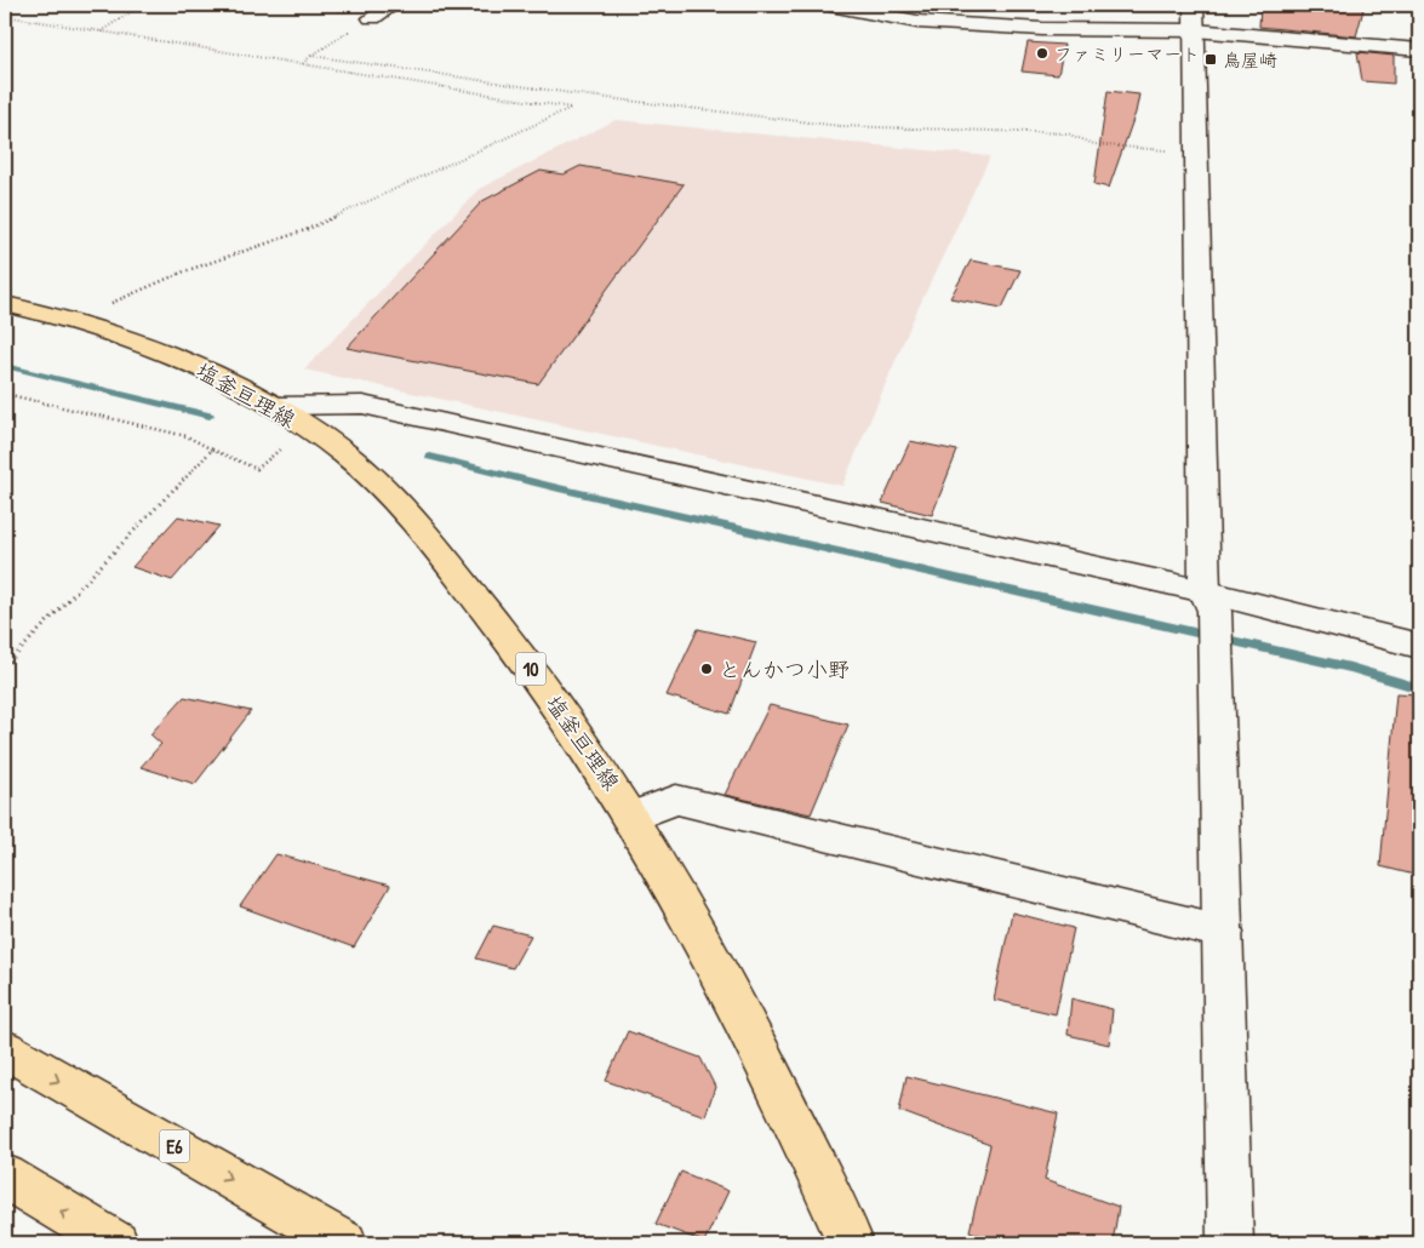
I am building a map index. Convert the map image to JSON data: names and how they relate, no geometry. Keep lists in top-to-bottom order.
{
  "streets": {
    "main road": ["塩釜亘理線", "10", "E6"]
  },
  "places": {
    "other": ["ファミリーマート", "とんかつ小野"],
    "transit": ["鳥屋崎"]
  }
}
